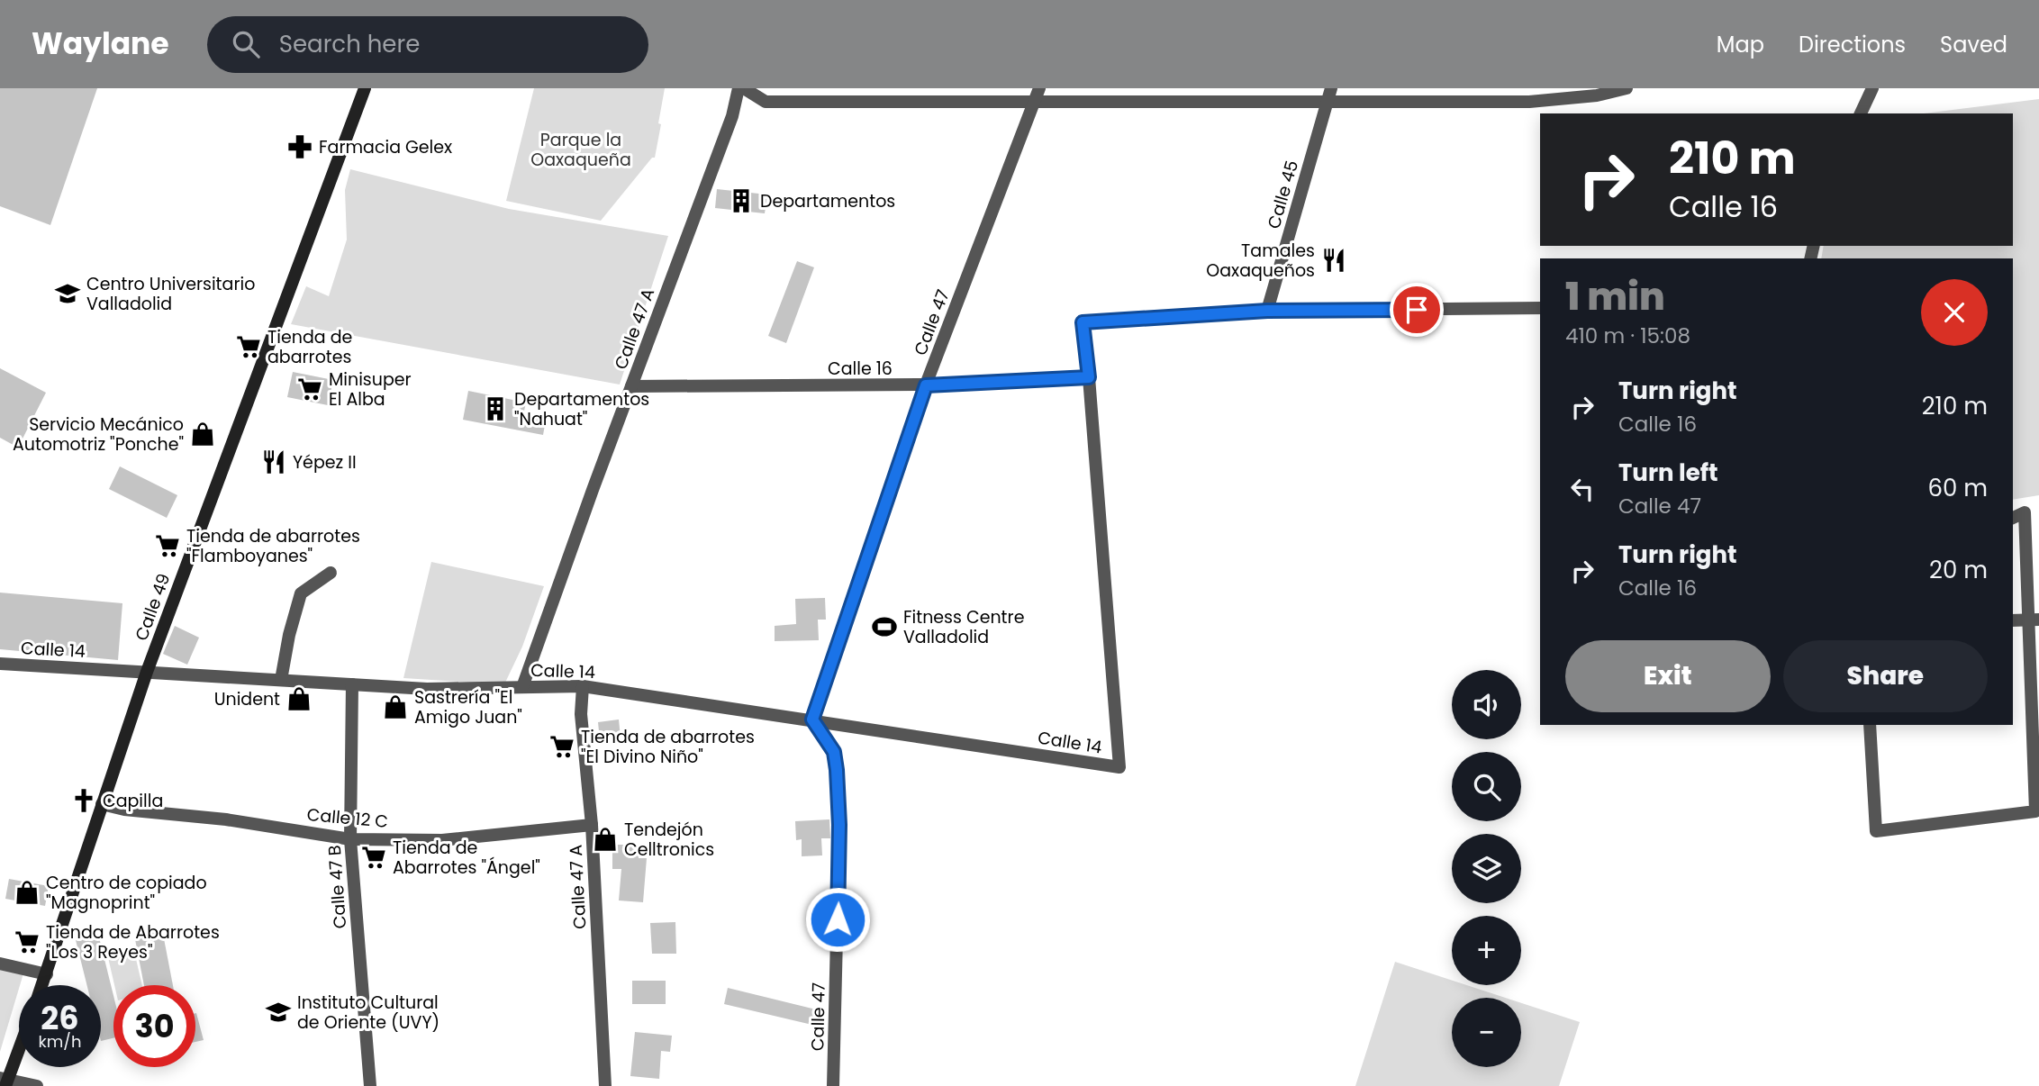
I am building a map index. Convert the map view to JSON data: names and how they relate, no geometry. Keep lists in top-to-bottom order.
{
  "streets": {
    "street": [
      "Calle 45",
      "Calle 47",
      "Calle 47 A",
      "Calle 16",
      "Calle 49",
      "Calle 14",
      "Calle 12 C",
      "Calle 47 B"
    ]
  },
  "crossings": [
    ["Calle 47", "Calle 16"],
    ["Calle 47", "Calle 14"],
    ["Calle 47 A", "Calle 16"],
    ["Calle 47 A", "Calle 14"],
    ["Calle 47 A", "Calle 12 C"],
    ["Calle 16", "Calle 14"],
    ["Calle 49", "Calle 14"],
    ["Calle 49", "Calle 12 C"],
    ["Calle 14", "Calle 47 B"],
    ["Calle 12 C", "Calle 47 B"]
  ],
  "parks": ["Parque la Oaxaqueña"],
  "places": {
    "pharmacy": ["Farmacia Gelex"],
    "building": ["Departamentos", "Departamentos \"Nahuat\""],
    "restaurant": ["Tamales Oaxaqueños", "Yépez II"],
    "school or university": ["Centro Universitario Valladolid", "Instituto Cultural de Oriente (UVY)"],
    "supermarket": [
      "Tienda de abarrotes",
      "Minisuper El Alba",
      "Tienda de abarrotes \"Flamboyanes\"",
      "Tienda de abarrotes \"El Divino Niño\"",
      "Tienda de Abarrotes \"Ángel\"",
      "Tienda de Abarrotes \"Los 3 Reyes\""
    ],
    "shop": [
      "Servicio Mecánico Automotriz \"Ponche\"",
      "Unident",
      "Sastrería \"El Amigo Juan\"",
      "Tendejón Celltronics",
      "Centro de copiado \"Magnoprint\""
    ],
    "sports": ["Fitness Centre Valladolid"],
    "church": ["Capilla"]
  },
  "page": {
    "header": "Waylane",
    "search": "Search here",
    "nav": ["Map", "Directions", "Saved"],
    "turn": ["210 m", "Calle 16"],
    "heading": ["1 min", "410 m · 15:08"],
    "list": [
      {
        "name": "Turn right",
        "note": "Calle 16",
        "value": "210 m"
      },
      {
        "name": "Turn left",
        "note": "Calle 47",
        "value": "60 m"
      },
      {
        "name": "Turn right",
        "note": "Calle 16",
        "value": "20 m"
      }
    ],
    "buttons": ["Exit", "Share"],
    "map_buttons": ["+", "−"],
    "speed": "26 km/h",
    "limit": "30"
  }
}
